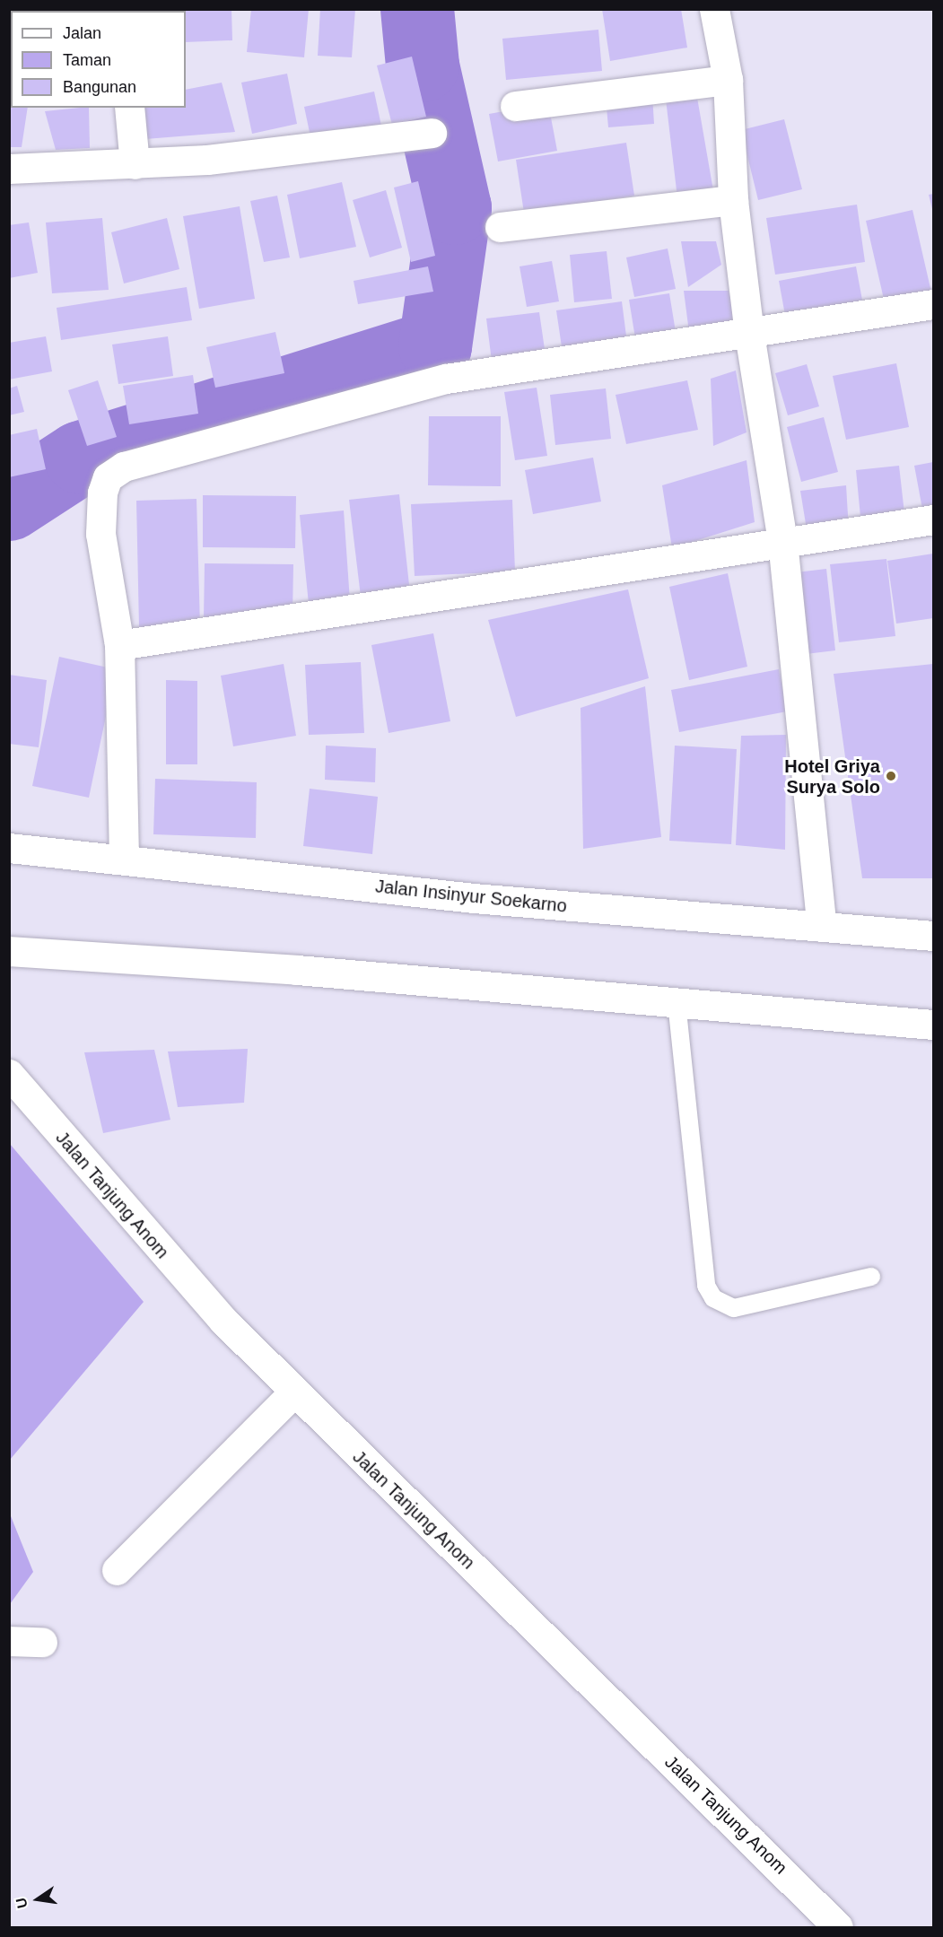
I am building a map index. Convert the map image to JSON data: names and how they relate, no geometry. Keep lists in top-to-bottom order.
{
  "streets": {
    "street": ["Jalan Insinyur Soekarno", "Jalan Tanjung Anom"]
  },
  "places": ["Hotel Griya Surya Solo"],
  "legend": ["Jalan", "Taman", "Bangunan"],
  "north": "left"
}
